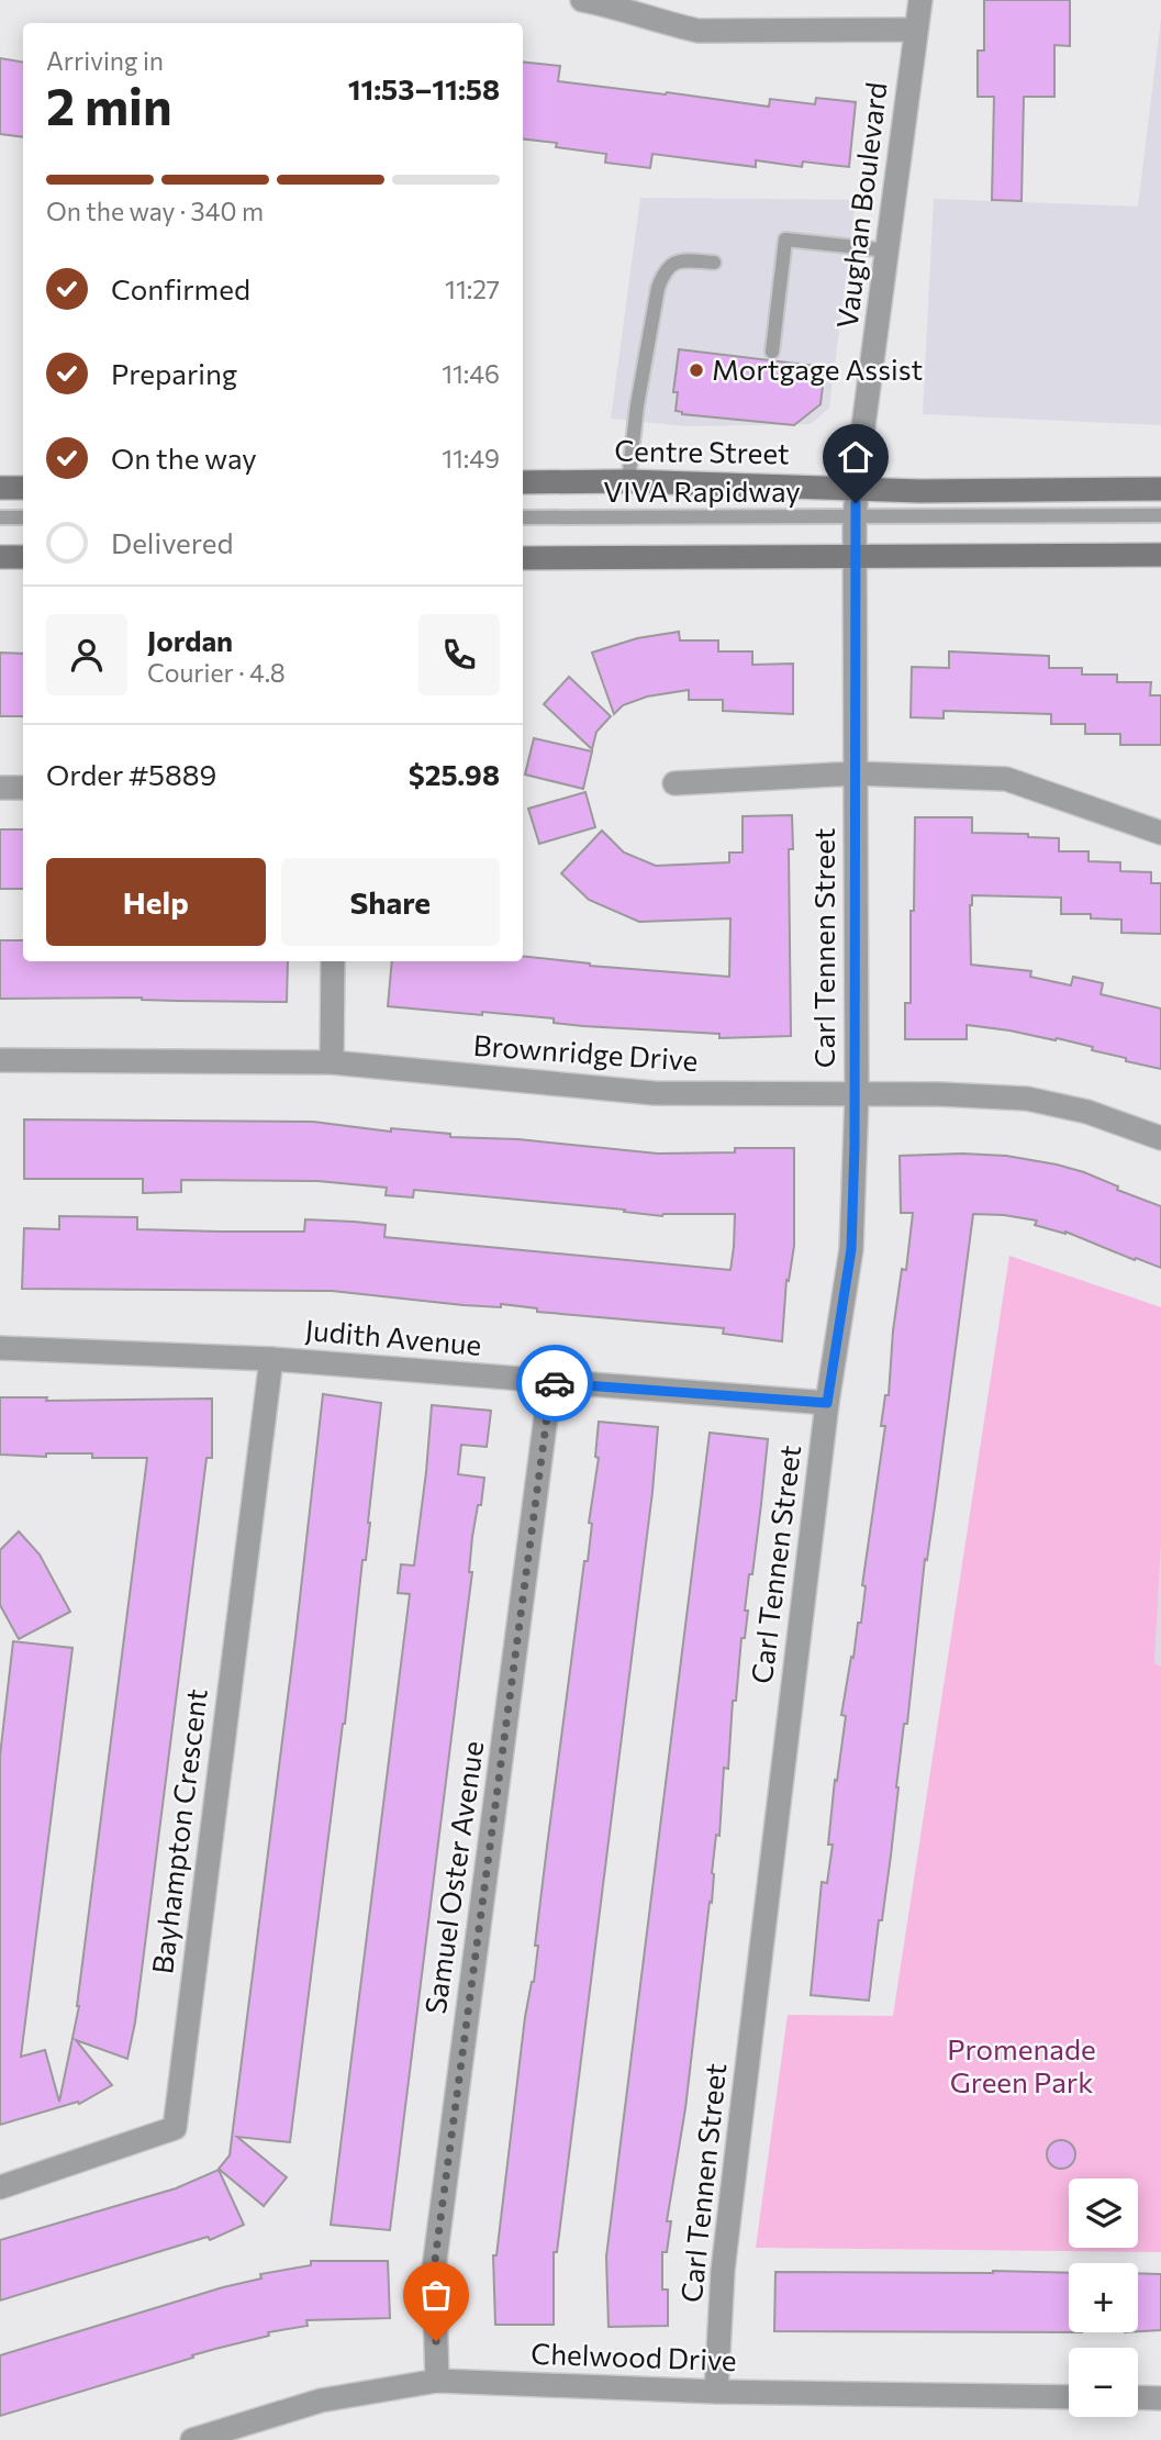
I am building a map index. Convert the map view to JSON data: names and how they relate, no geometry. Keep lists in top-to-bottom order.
{
  "streets": {
    "main road": ["Centre Street"],
    "street": [
      "Vaughan Boulevard",
      "Carl Tennen Street",
      "Brownridge Drive",
      "Judith Avenue",
      "Bayhampton Crescent",
      "Samuel Oster Avenue",
      "Chelwood Drive"
    ],
    "lane": ["VIVA Rapidway"]
  },
  "crossings": [
    ["Vaughan Boulevard", "Centre Street"],
    ["Vaughan Boulevard", "VIVA Rapidway"],
    ["Vaughan Boulevard", "Carl Tennen Street"],
    ["Carl Tennen Street", "Brownridge Drive"],
    ["Carl Tennen Street", "Judith Avenue"],
    ["Carl Tennen Street", "Chelwood Drive"],
    ["Judith Avenue", "Bayhampton Crescent"],
    ["Judith Avenue", "Samuel Oster Avenue"],
    ["Samuel Oster Avenue", "Chelwood Drive"]
  ],
  "parks": ["Promenade Green Park"],
  "places": ["Mortgage Assist"],
  "page": {
    "heading": ["2 min", "Arriving in", "11:53–11:58"],
    "panel": [
      "Jordan",
      "Courier · 4.8",
      "Order #5889",
      "$25.98"
    ],
    "bar": "On the way · 340 m",
    "list": [
      ["Confirmed", "11:27"],
      ["Preparing", "11:46"],
      ["On the way", "11:49"],
      "Delivered"
    ],
    "buttons": ["Help", "Share"],
    "map_buttons": ["+", "−"]
  }
}
